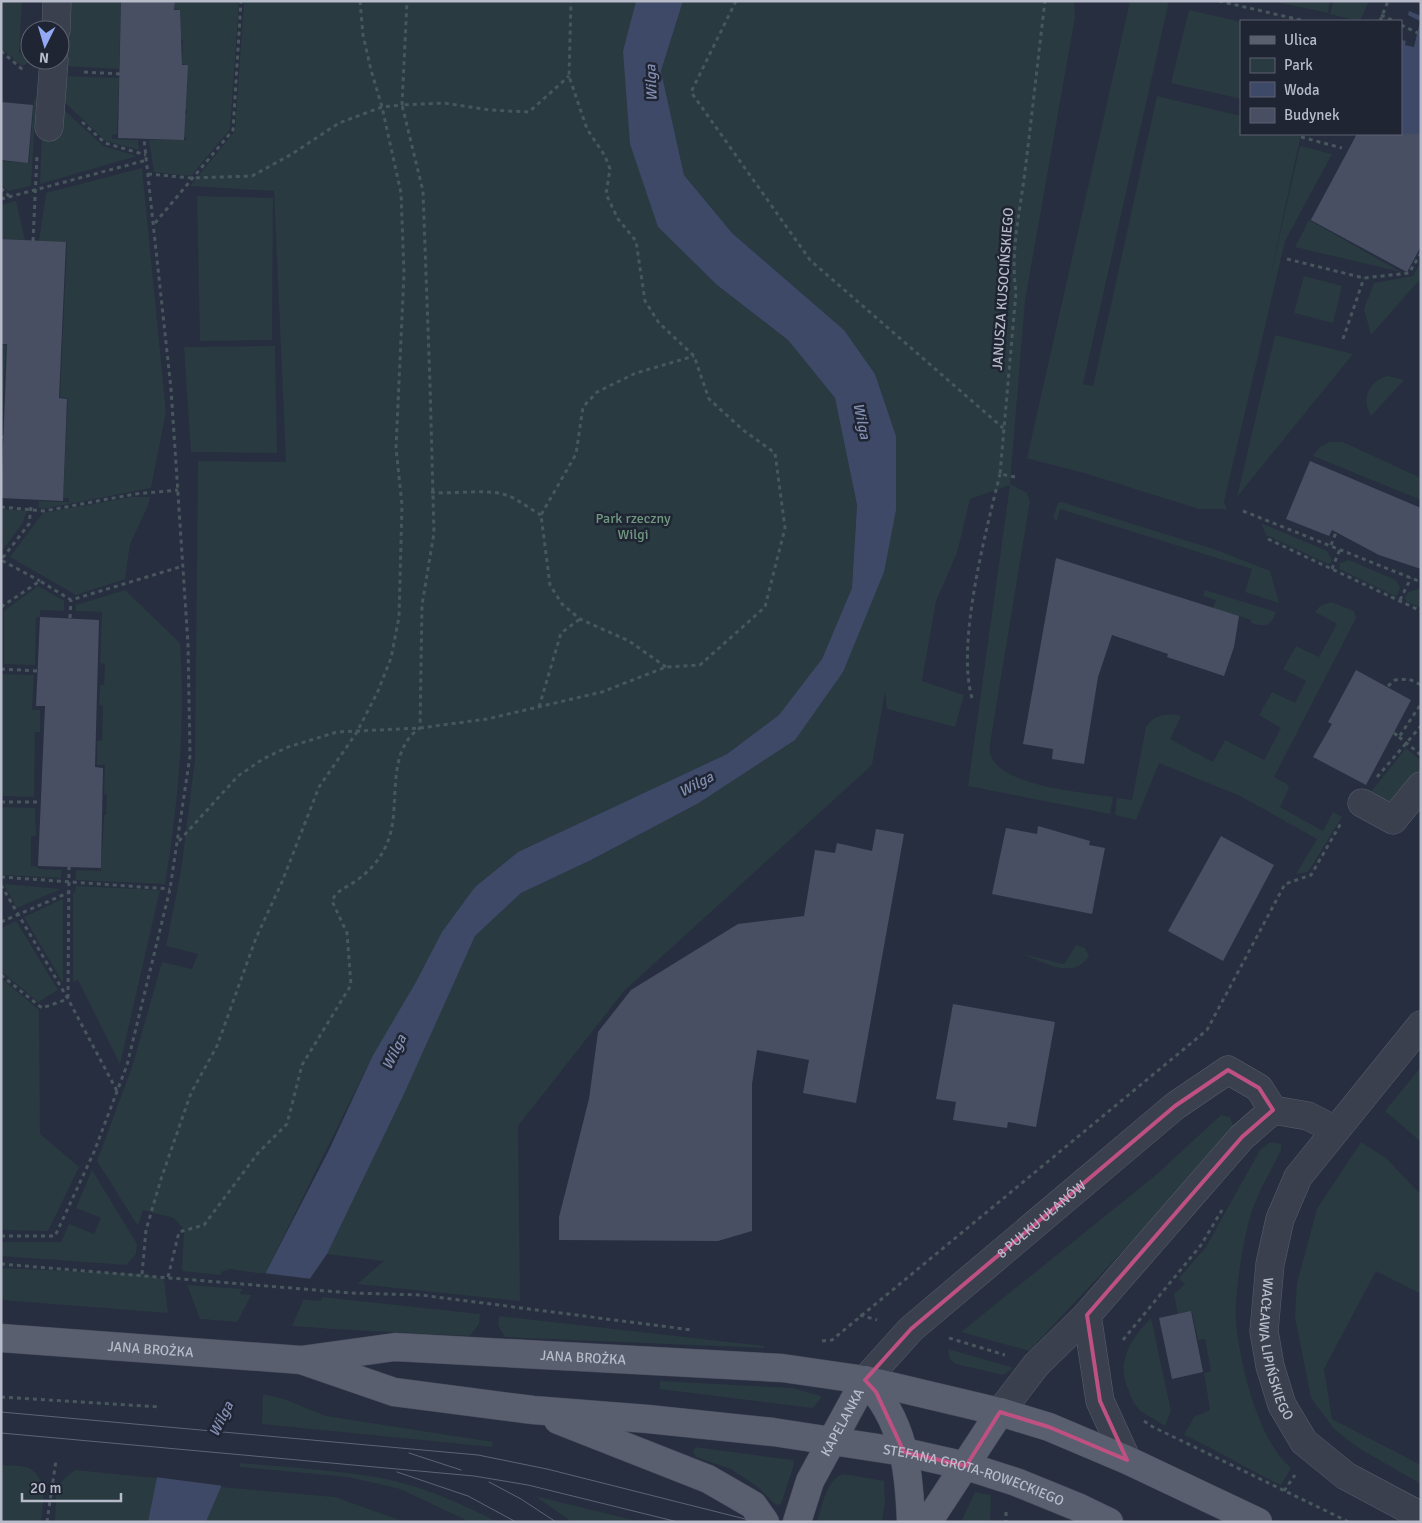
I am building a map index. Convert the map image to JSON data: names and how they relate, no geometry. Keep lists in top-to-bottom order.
{
  "streets": {
    "main road": ["JANA BROŻKA", "KAPELANKA", "STEFANA GROTA-ROWECKIEGO"],
    "street": ["8 PUŁKU UŁANÓW", "WACŁAWA LIPIŃSKIEGO"],
    "path": ["JANUSZA KUSOCIŃSKIEGO"]
  },
  "crossings": [
    ["8 PUŁKU UŁANÓW", "JANA BROŻKA"],
    ["8 PUŁKU UŁANÓW", "KAPELANKA"],
    ["JANA BROŻKA", "KAPELANKA"],
    ["JANA BROŻKA", "STEFANA GROTA-ROWECKIEGO"],
    ["KAPELANKA", "STEFANA GROTA-ROWECKIEGO"]
  ],
  "water": ["Wilga"],
  "parks": ["Park rzeczny Wilgi"],
  "legend": [
    "Ulica",
    "Park",
    "Woda",
    "Budynek"
  ],
  "scale_bar": "20 m",
  "north": "bottom"
}
